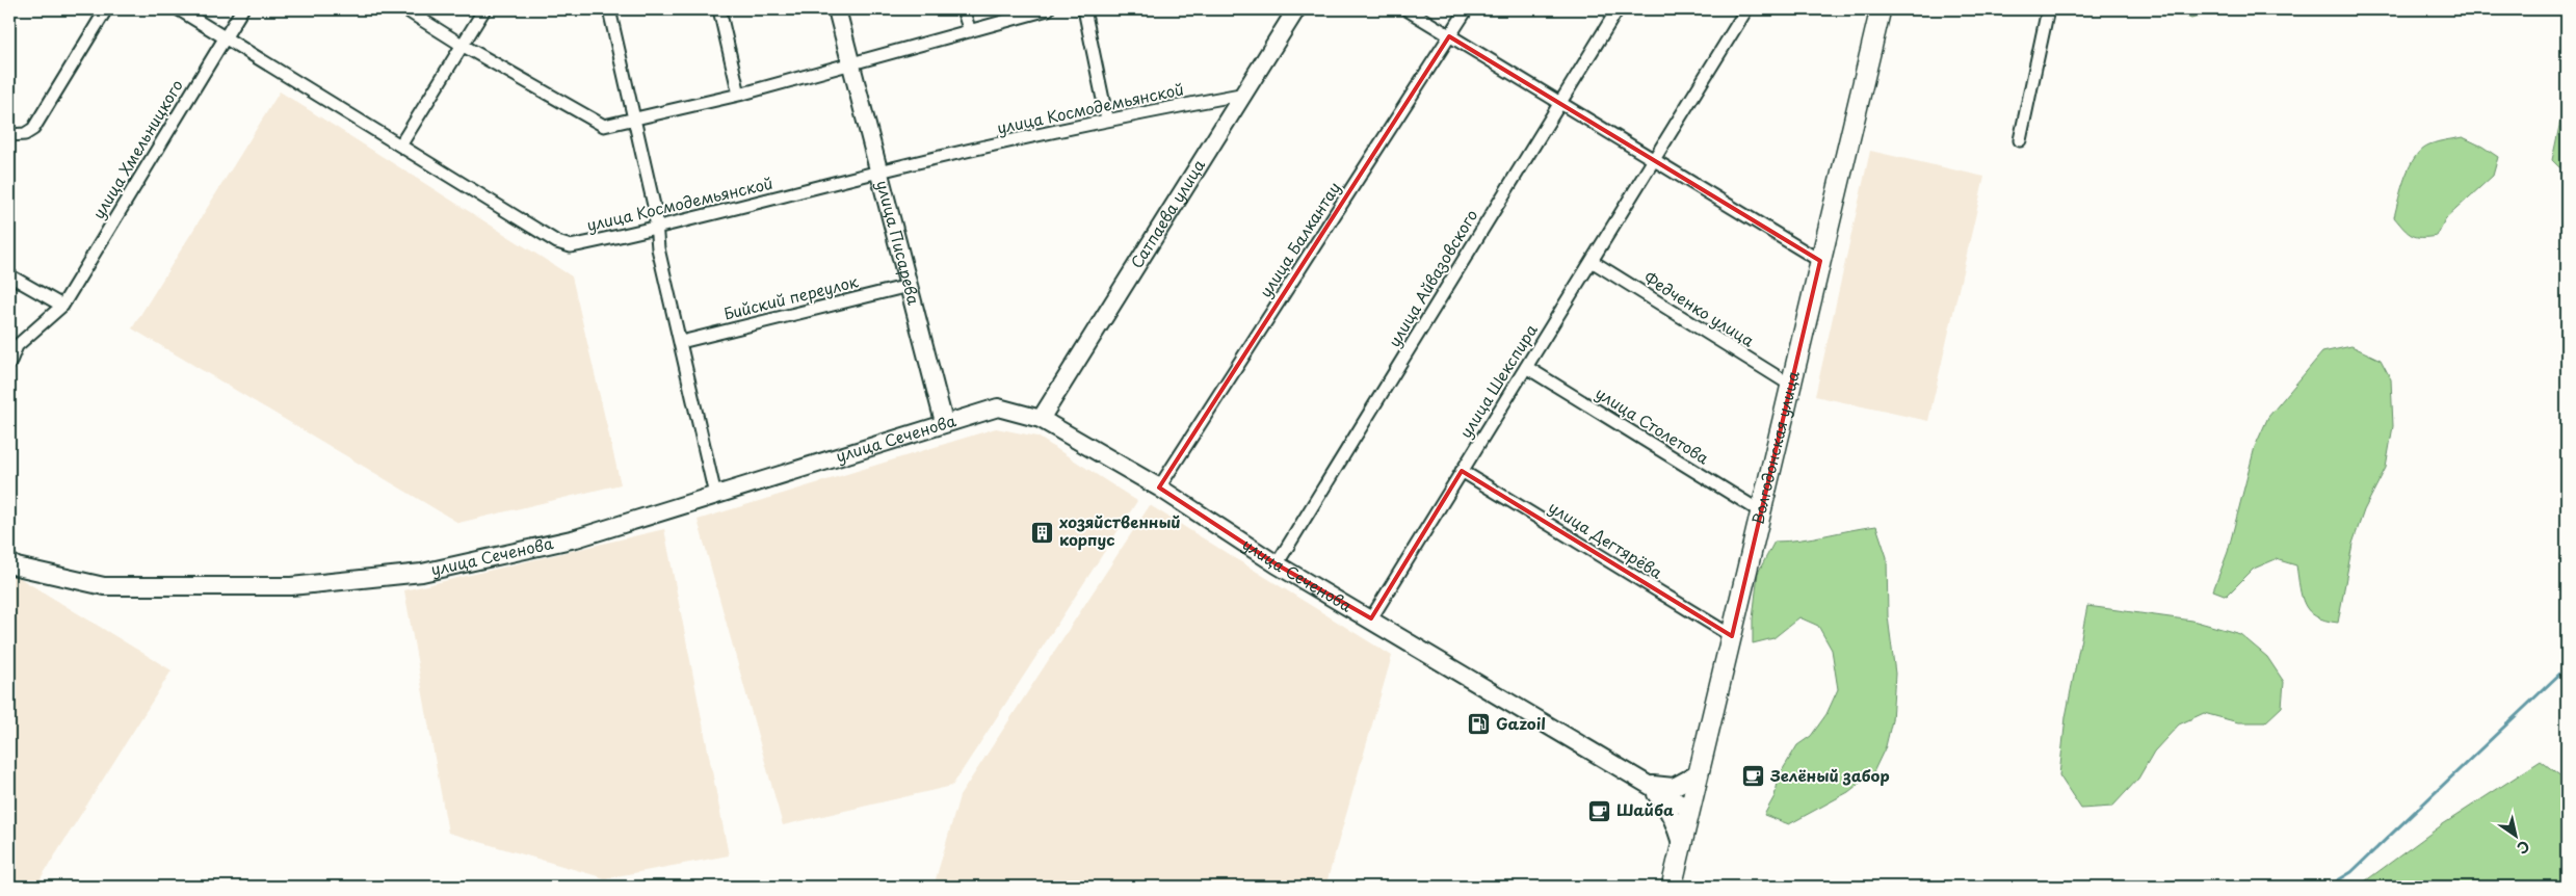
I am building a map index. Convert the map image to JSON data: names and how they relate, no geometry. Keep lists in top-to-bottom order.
{
  "streets": {
    "main road": ["Волгодонская улица"],
    "street": [
      "улица Космодемьянской",
      "улица Хмельницкого",
      "Сатпаева улица",
      "улица Балкантау",
      "улица Писарева",
      "улица Айвазовского",
      "Бийский переулок",
      "Федченко улица",
      "улица Шекспира",
      "улица Столетова",
      "улица Сеченова",
      "улица Дегтярёва"
    ]
  },
  "crossings": [
    ["улица Космодемьянской", "улица Хмельницкого"],
    ["улица Космодемьянской", "Сатпаева улица"],
    ["улица Космодемьянской", "улица Писарева"],
    ["Сатпаева улица", "улица Сеченова"],
    ["улица Балкантау", "улица Сеченова"],
    ["улица Писарева", "Бийский переулок"],
    ["улица Писарева", "улица Сеченова"],
    ["улица Айвазовского", "улица Сеченова"],
    ["Федченко улица", "улица Шекспира"],
    ["Федченко улица", "Волгодонская улица"],
    ["улица Шекспира", "улица Столетова"],
    ["улица Шекспира", "улица Сеченова"],
    ["улица Шекспира", "улица Дегтярёва"],
    ["улица Столетова", "Волгодонская улица"],
    ["улица Сеченова", "Волгодонская улица"],
    ["Волгодонская улица", "улица Дегтярёва"]
  ],
  "places": {
    "building": ["хозяйственный корпус"],
    "fuel station": ["Gazoil"],
    "cafe": ["Зелёный забор", "Шайба"]
  },
  "north": "bottom right"
}
